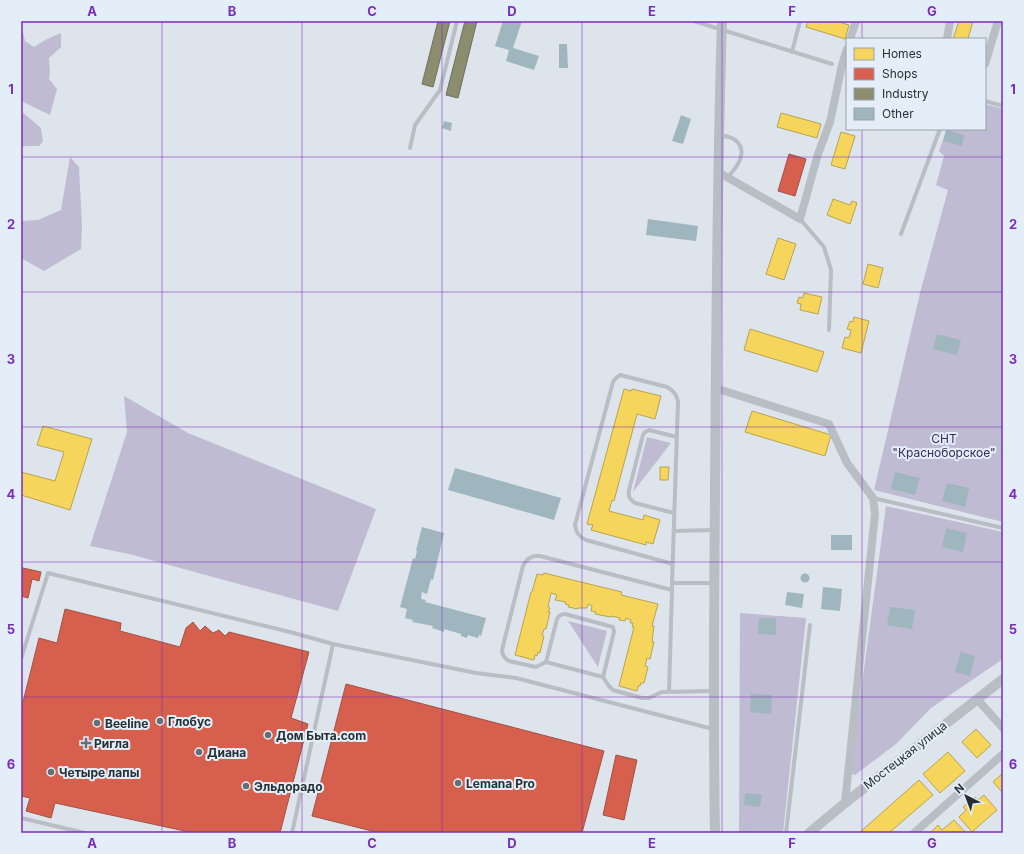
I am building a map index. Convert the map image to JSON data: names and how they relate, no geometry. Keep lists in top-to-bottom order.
{
  "streets": {
    "street": ["Мостецкая улица"]
  },
  "parks": ["СНТ \"Красноборское\""],
  "places": {
    "other": [
      "Глобус",
      "Beeline",
      "Дом Быта.com",
      "Диана",
      "Четыре лапы",
      "Lemana Pro",
      "Эльдорадо"
    ],
    "health": ["Ригла"]
  },
  "legend": [
    "Homes",
    "Shops",
    "Industry",
    "Other"
  ],
  "north": "top left",
  "grid": {
    "columns": [
      "A",
      "B",
      "C",
      "D",
      "E",
      "F",
      "G"
    ],
    "rows": [
      "1",
      "2",
      "3",
      "4",
      "5",
      "6"
    ]
  }
}
